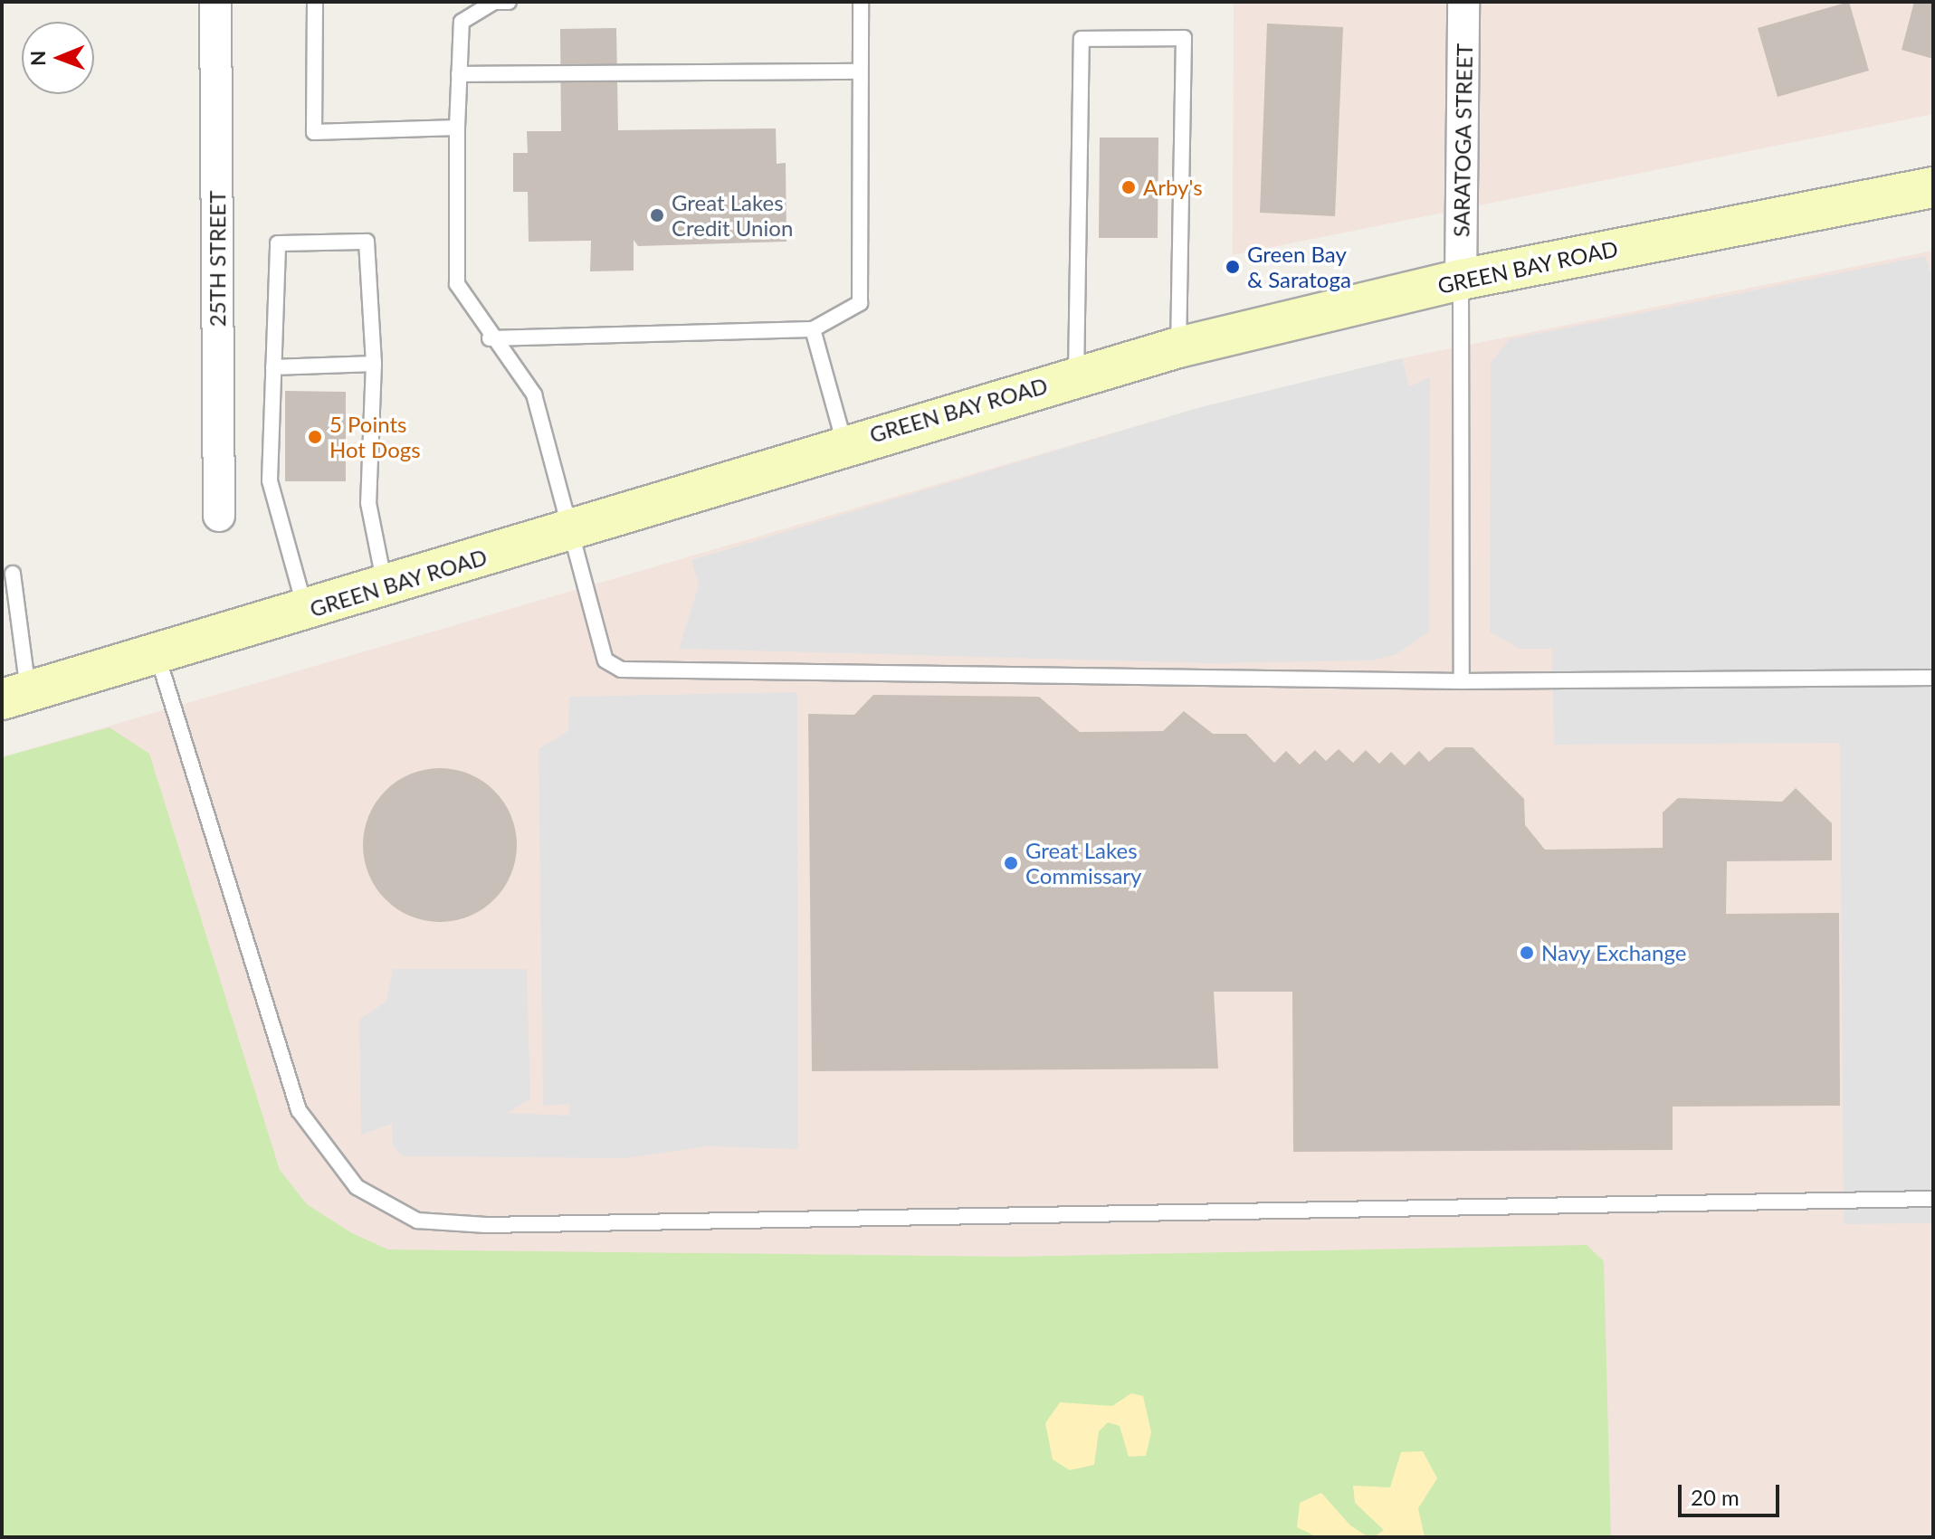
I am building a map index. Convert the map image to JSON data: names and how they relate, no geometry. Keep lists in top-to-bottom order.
{
  "streets": {
    "main road": ["GREEN BAY ROAD"],
    "street": ["SARATOGA STREET", "25TH STREET"]
  },
  "crossings": [
    ["SARATOGA STREET", "GREEN BAY ROAD"]
  ],
  "places": [
    "Arby's",
    "Great Lakes Credit Union",
    "Green Bay & Saratoga",
    "5 Points Hot Dogs",
    "Great Lakes Commissary",
    "Navy Exchange"
  ],
  "scale_bar": "20 m",
  "north": "left"
}
